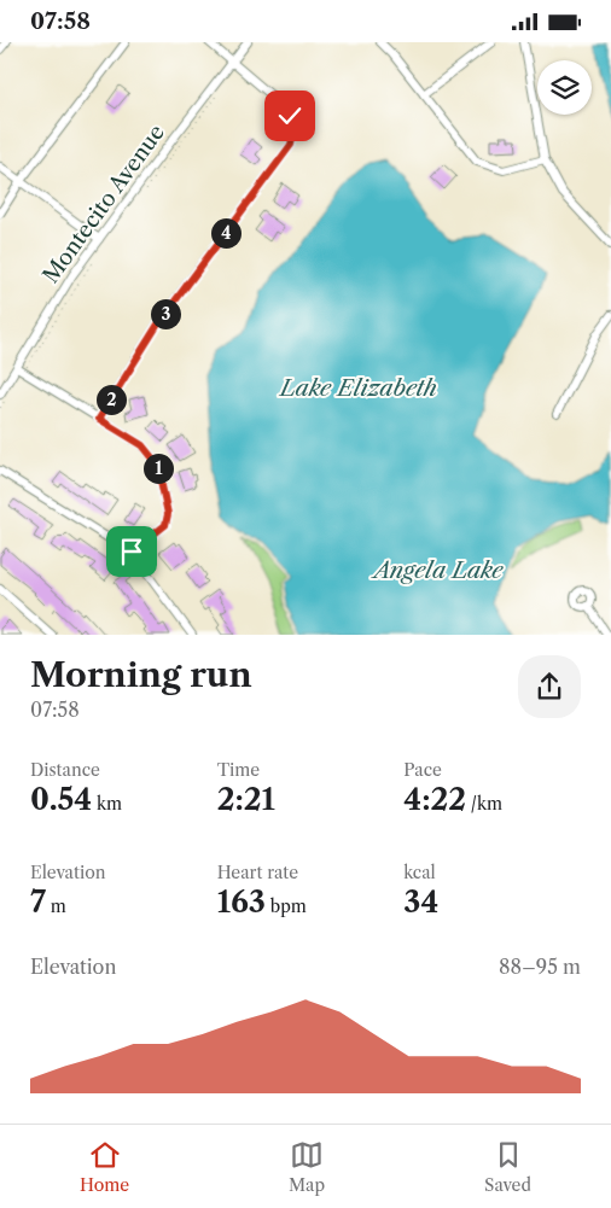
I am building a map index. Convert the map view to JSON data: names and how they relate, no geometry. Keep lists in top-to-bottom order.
{
  "streets": {
    "street": ["Montecito Avenue"]
  },
  "water": ["Lake Elizabeth", "Angela Lake"],
  "page": {
    "status": "07:58",
    "pins": [
      "4",
      "3",
      "2",
      "1"
    ],
    "heading": ["Morning run", "07:58"],
    "stats": [
      ["Distance", "0.54 km"],
      ["Time", "2:21"],
      ["Pace", "4:22 /km"],
      ["Elevation", "7 m"],
      ["Heart rate", "163 bpm"],
      ["kcal", "34"]
    ],
    "chart": ["Elevation", "88–95 m"],
    "tabs": ["Home", "Map", "Saved"]
  }
}
